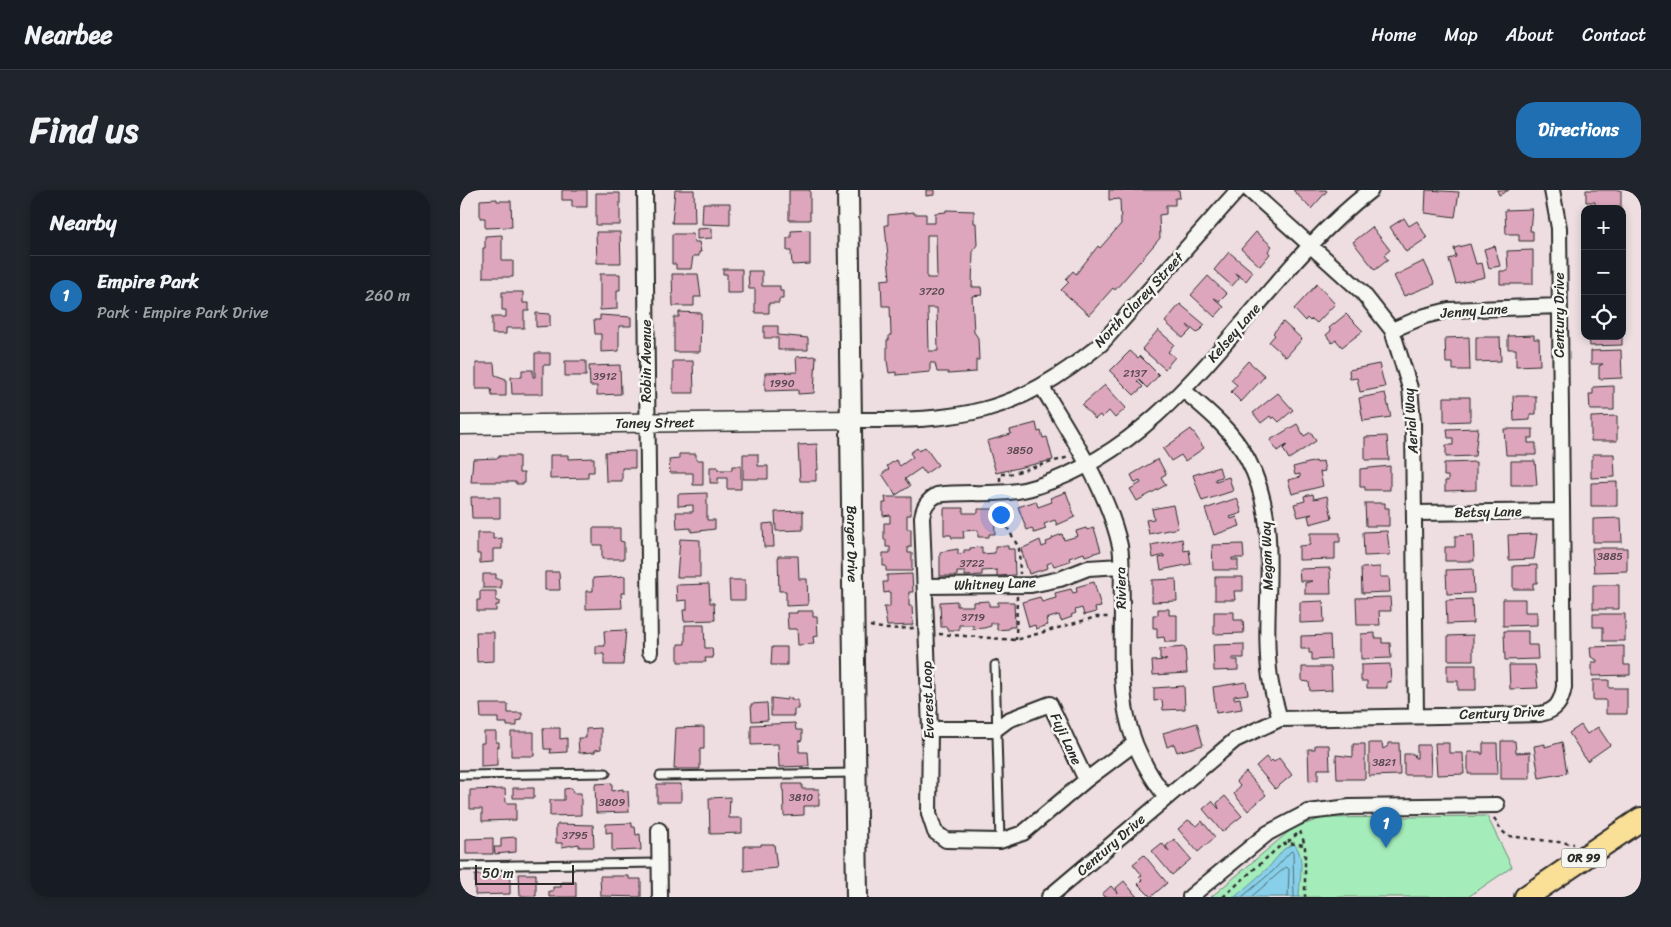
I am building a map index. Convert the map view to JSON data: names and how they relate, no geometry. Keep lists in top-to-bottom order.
{
  "streets": {
    "main road": ["Barger Drive", "OR 99"],
    "street": [
      "North Clarey Street",
      "Jenny Lane",
      "Century Drive",
      "Kelsey Lane",
      "Robin Avenue",
      "Aerial Way",
      "Taney Street",
      "Betsy Lane",
      "Megan Way",
      "Whitney Lane",
      "Riviera",
      "Everest Loop",
      "Fuji Lane"
    ]
  },
  "crossings": [
    ["North Clarey Street", "Taney Street"],
    ["North Clarey Street", "Barger Drive"],
    ["North Clarey Street", "Riviera"],
    ["Jenny Lane", "Century Drive"],
    ["Jenny Lane", "Aerial Way"],
    ["Century Drive", "Aerial Way"],
    ["Century Drive", "Betsy Lane"],
    ["Century Drive", "Megan Way"],
    ["Century Drive", "Riviera"],
    ["Kelsey Lane", "Aerial Way"],
    ["Kelsey Lane", "Megan Way"],
    ["Kelsey Lane", "Riviera"],
    ["Kelsey Lane", "Everest Loop"],
    ["Robin Avenue", "Taney Street"],
    ["Aerial Way", "Betsy Lane"],
    ["Taney Street", "Barger Drive"],
    ["Whitney Lane", "Riviera"],
    ["Whitney Lane", "Everest Loop"],
    ["Riviera", "Everest Loop"],
    ["Everest Loop", "Fuji Lane"]
  ],
  "house_numbers": [
    "3720",
    "2137",
    "3912",
    "1990",
    "3850",
    "3885",
    "3722",
    "3719",
    "3821",
    "3810",
    "3809",
    "3795"
  ],
  "scale_bar": "50 m",
  "page": {
    "header": "Nearbee",
    "nav": [
      "Home",
      "Map",
      "About",
      "Contact"
    ],
    "title": "Find us",
    "buttons": "Directions",
    "heading": "Nearby",
    "map_buttons": ["+", "−"],
    "list": [
      {
        "mark": "1",
        "name": "Empire Park",
        "note": "Park · Empire Park Drive",
        "value": "260 m"
      }
    ],
    "pins": "1",
    "scale": "50 m"
  }
}
